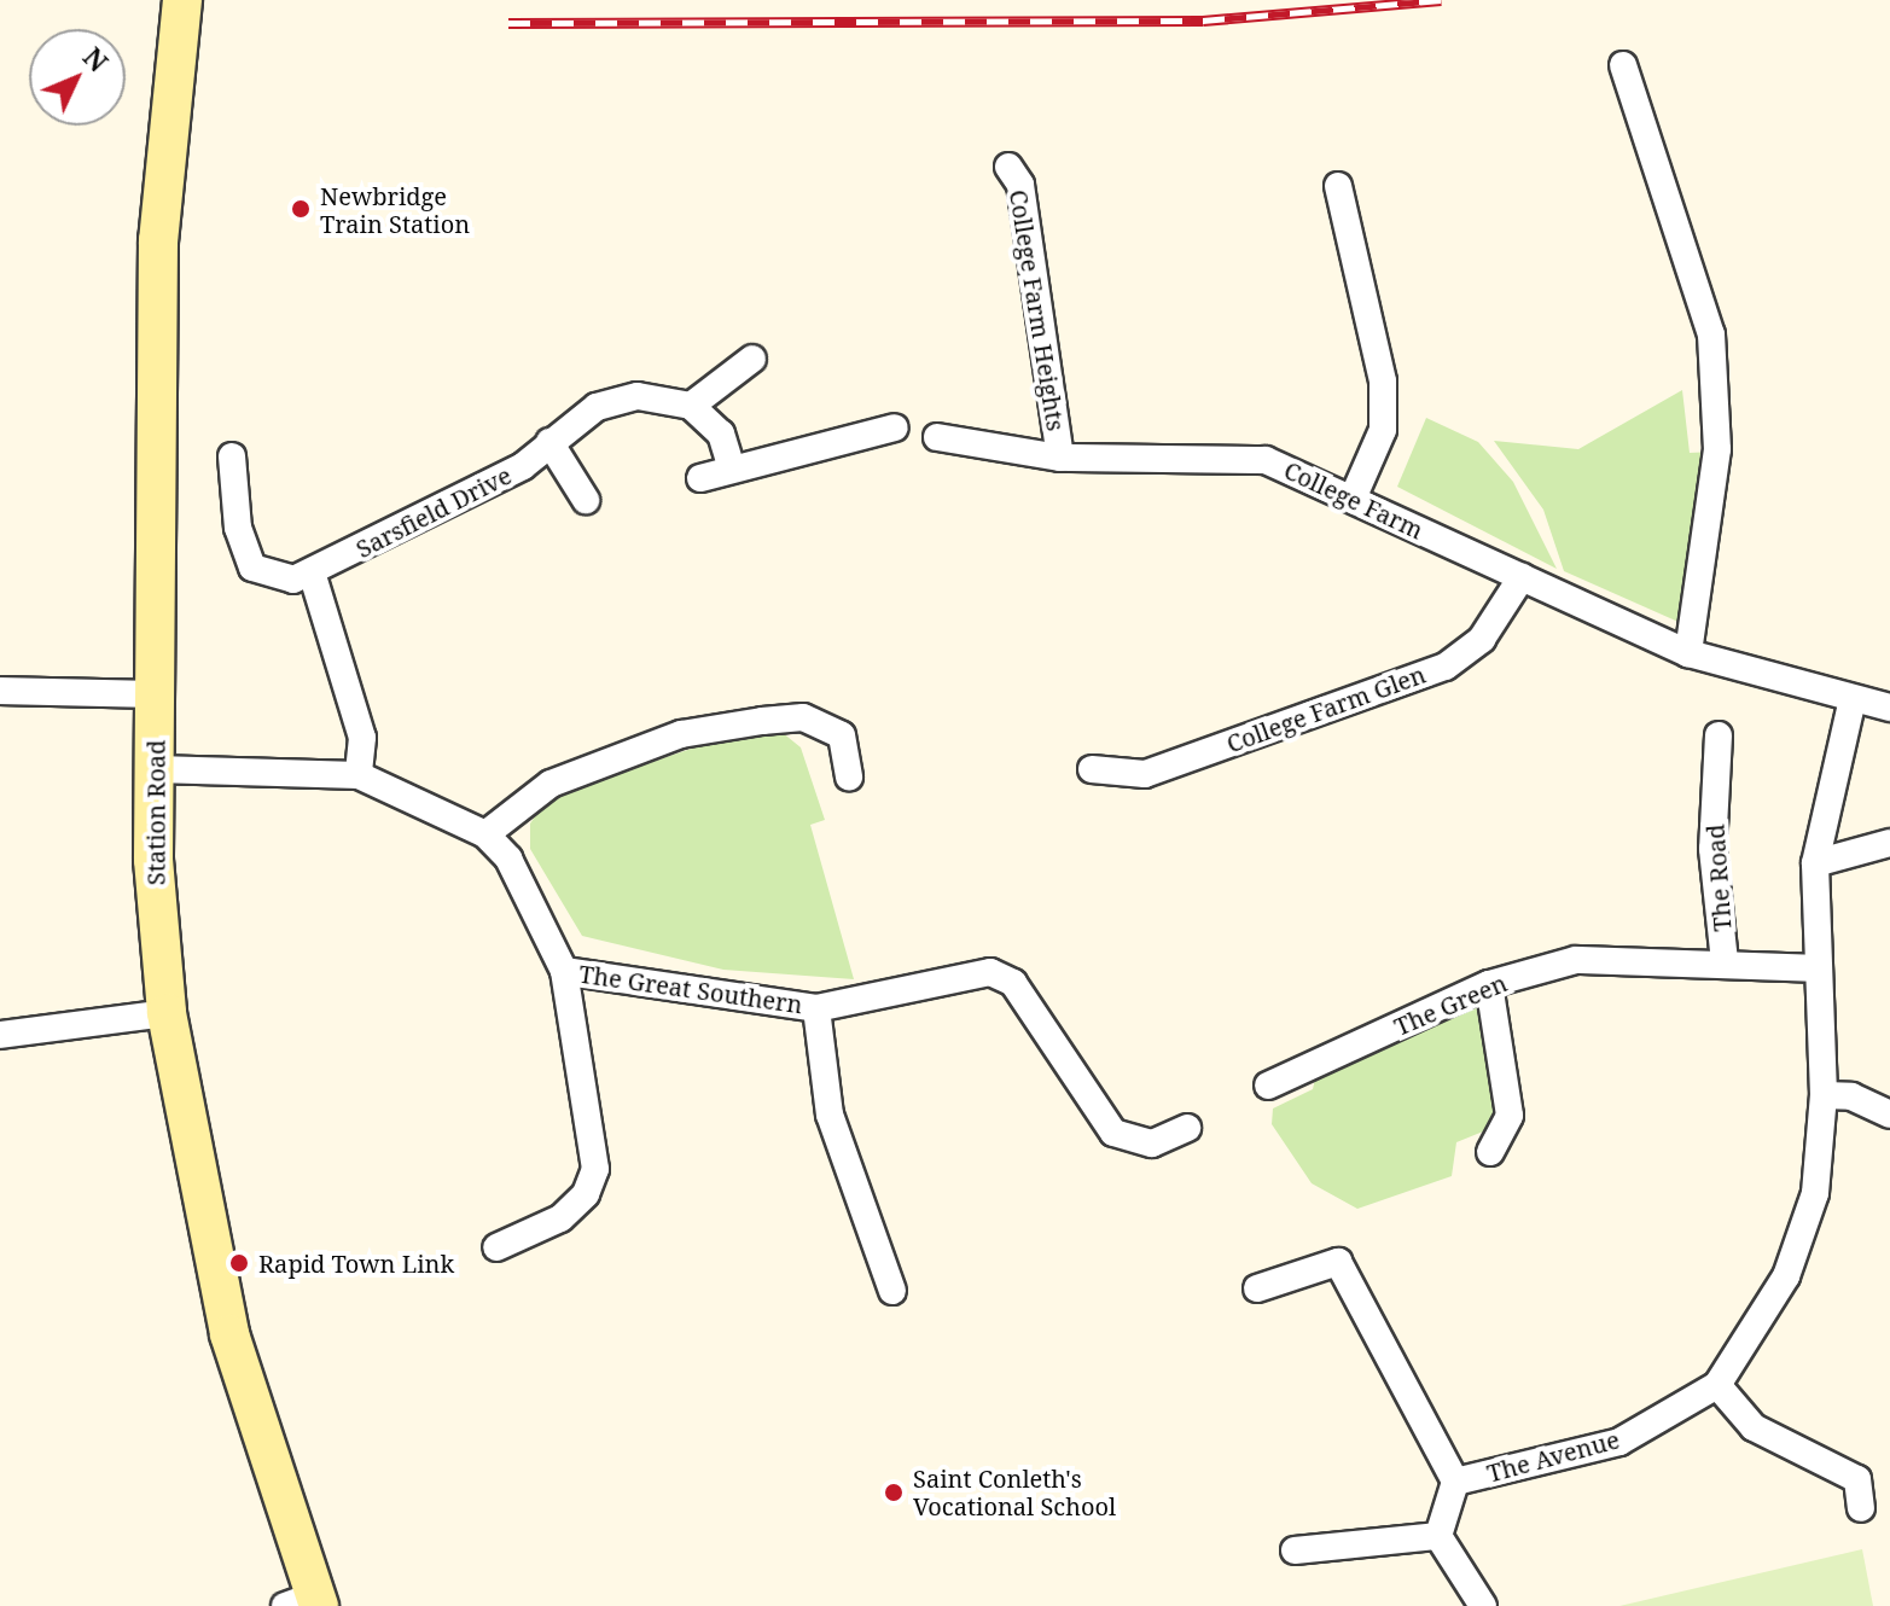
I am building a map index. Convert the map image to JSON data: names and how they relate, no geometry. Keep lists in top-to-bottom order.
{
  "streets": {
    "main road": ["Station Road"],
    "street": [
      "College Farm Heights",
      "College Farm",
      "Sarsfield Drive",
      "College Farm Glen",
      "The Road",
      "The Great Southern",
      "The Green",
      "The Avenue"
    ]
  },
  "crossings": [
    ["College Farm Heights", "College Farm"],
    ["College Farm", "College Farm Glen"],
    ["College Farm", "The Avenue"],
    ["Station Road", "The Great Southern"],
    ["The Road", "The Green"],
    ["The Green", "The Avenue"]
  ],
  "places": ["Newbridge Train Station", "Rapid Town Link", "Saint Conleth's Vocational School"],
  "north": "top right"
}
